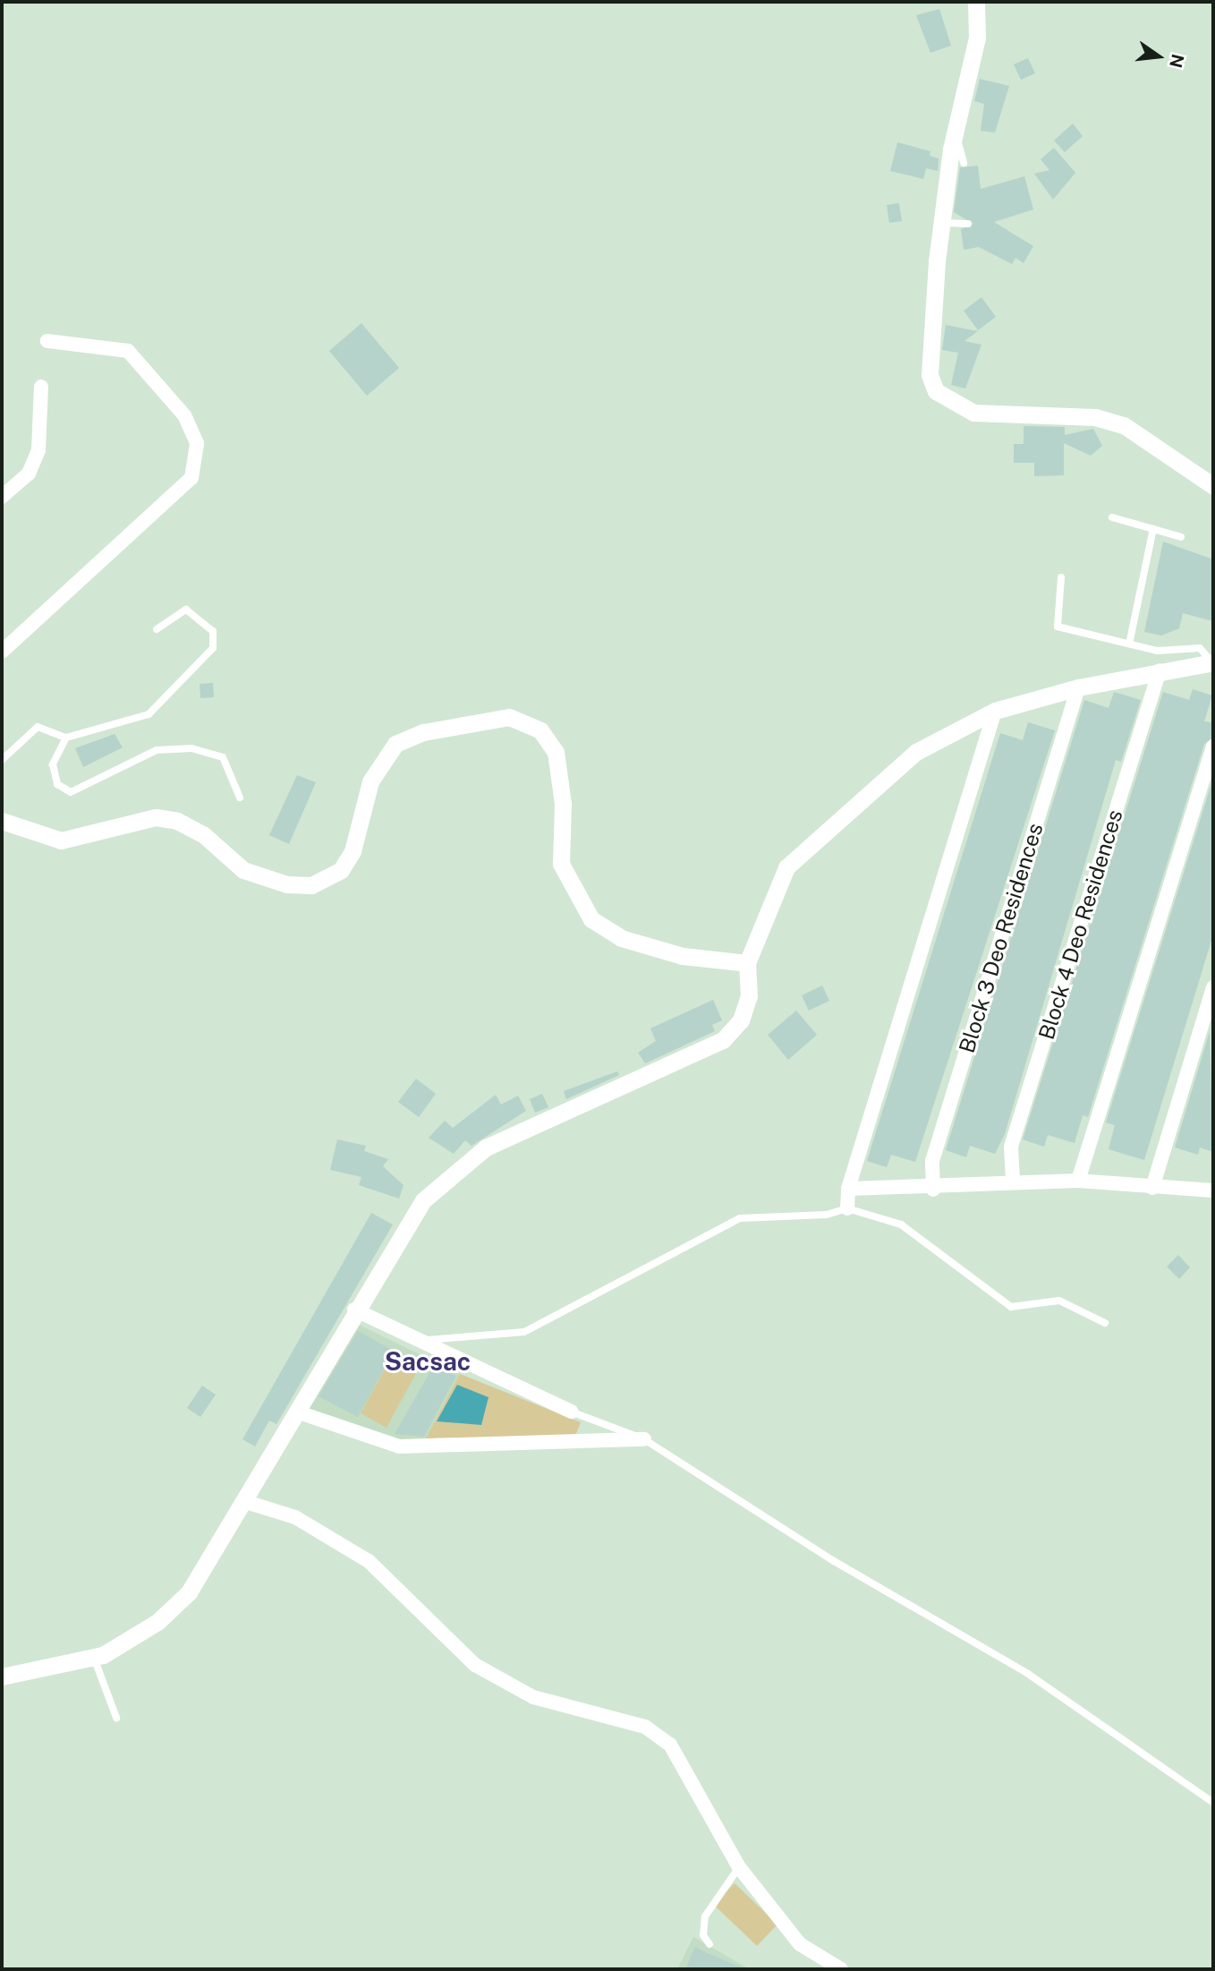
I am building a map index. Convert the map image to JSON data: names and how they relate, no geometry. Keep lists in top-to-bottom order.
{
  "streets": {
    "street": ["Block 4 Deo Residences", "Block 3 Deo Residences"]
  },
  "districts": ["Sacsac"],
  "north": "right"
}
